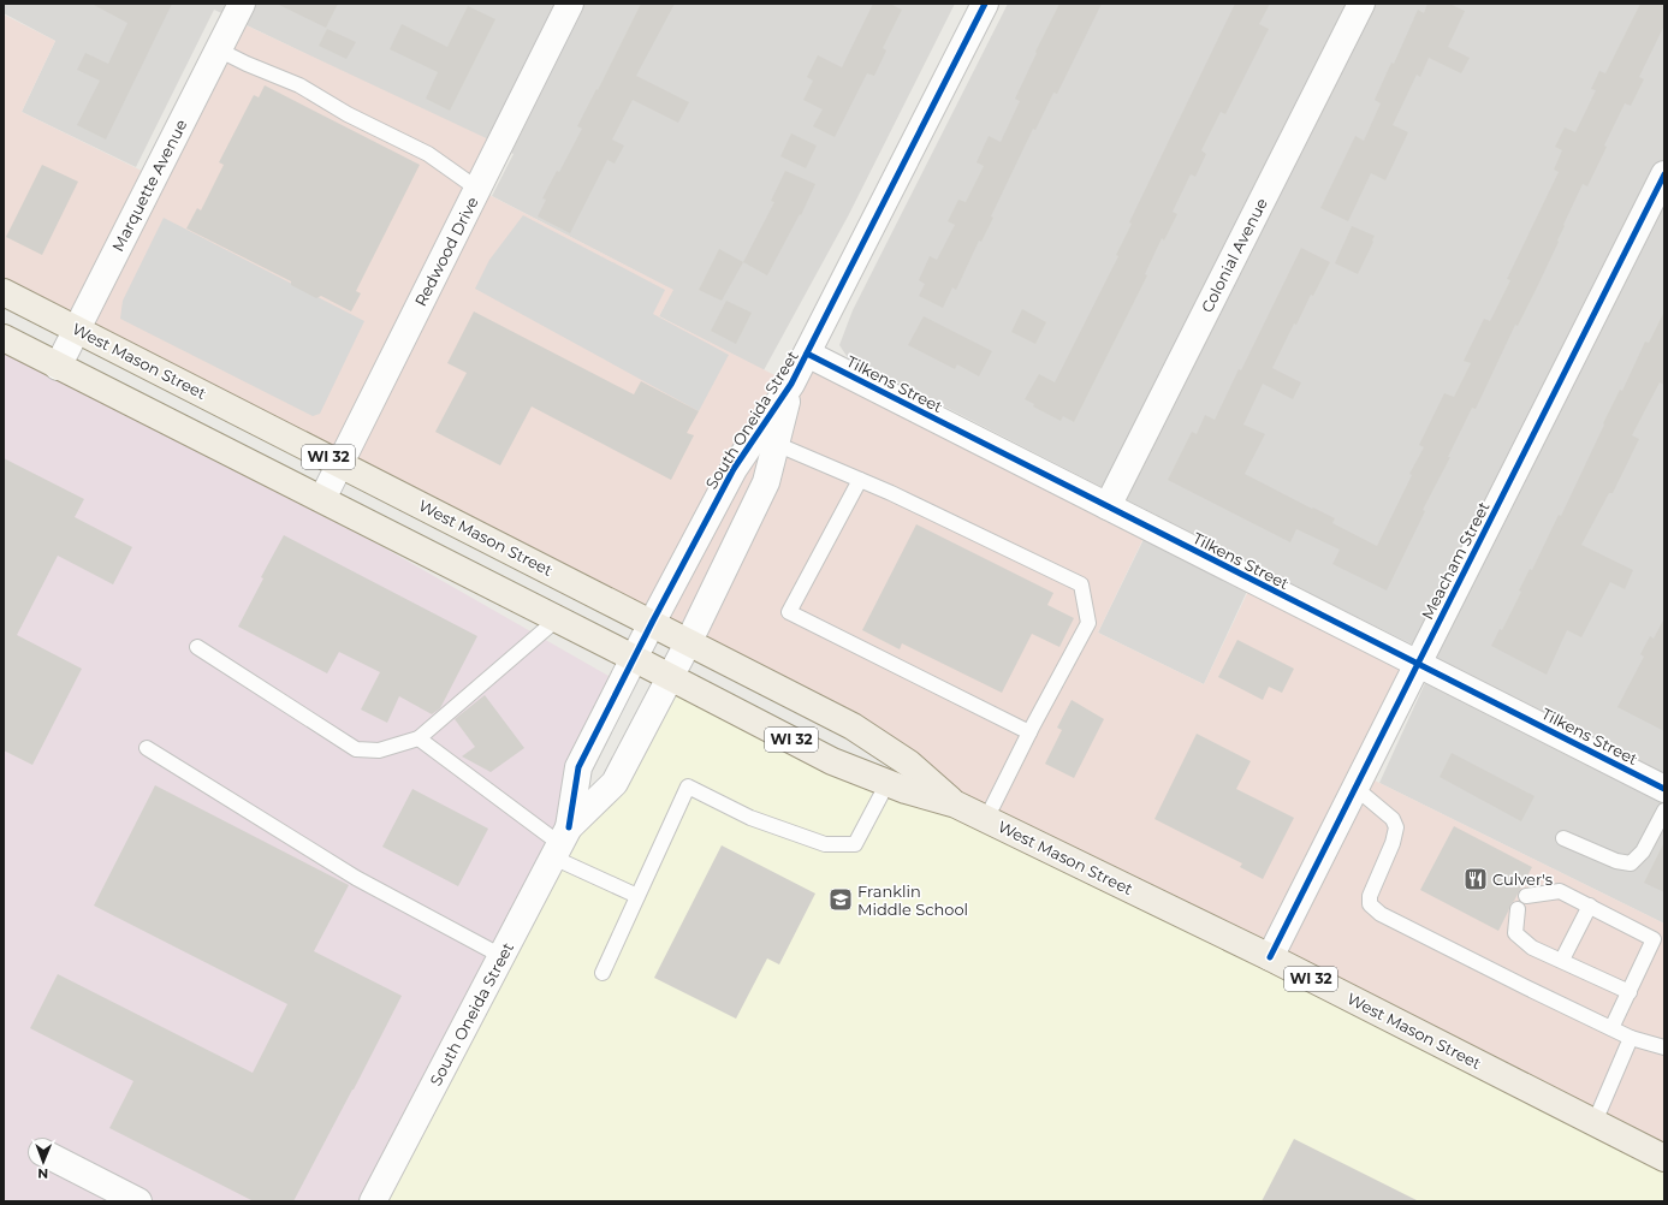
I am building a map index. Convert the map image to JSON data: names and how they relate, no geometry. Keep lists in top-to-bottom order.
{
  "streets": {
    "main road": ["West Mason Street", "WI 32"],
    "street": [
      "Marquette Avenue",
      "Redwood Drive",
      "Colonial Avenue",
      "Tilkens Street",
      "South Oneida Street",
      "Meacham Street"
    ]
  },
  "crossings": [
    ["Marquette Avenue", "West Mason Street"],
    ["Redwood Drive", "West Mason Street"],
    ["Colonial Avenue", "Tilkens Street"],
    ["West Mason Street", "South Oneida Street"],
    ["West Mason Street", "Meacham Street"],
    ["Tilkens Street", "South Oneida Street"],
    ["Tilkens Street", "Meacham Street"]
  ],
  "places": {
    "restaurant": ["Culver's"],
    "school or university": ["Franklin Middle School"]
  },
  "north": "bottom"
}
